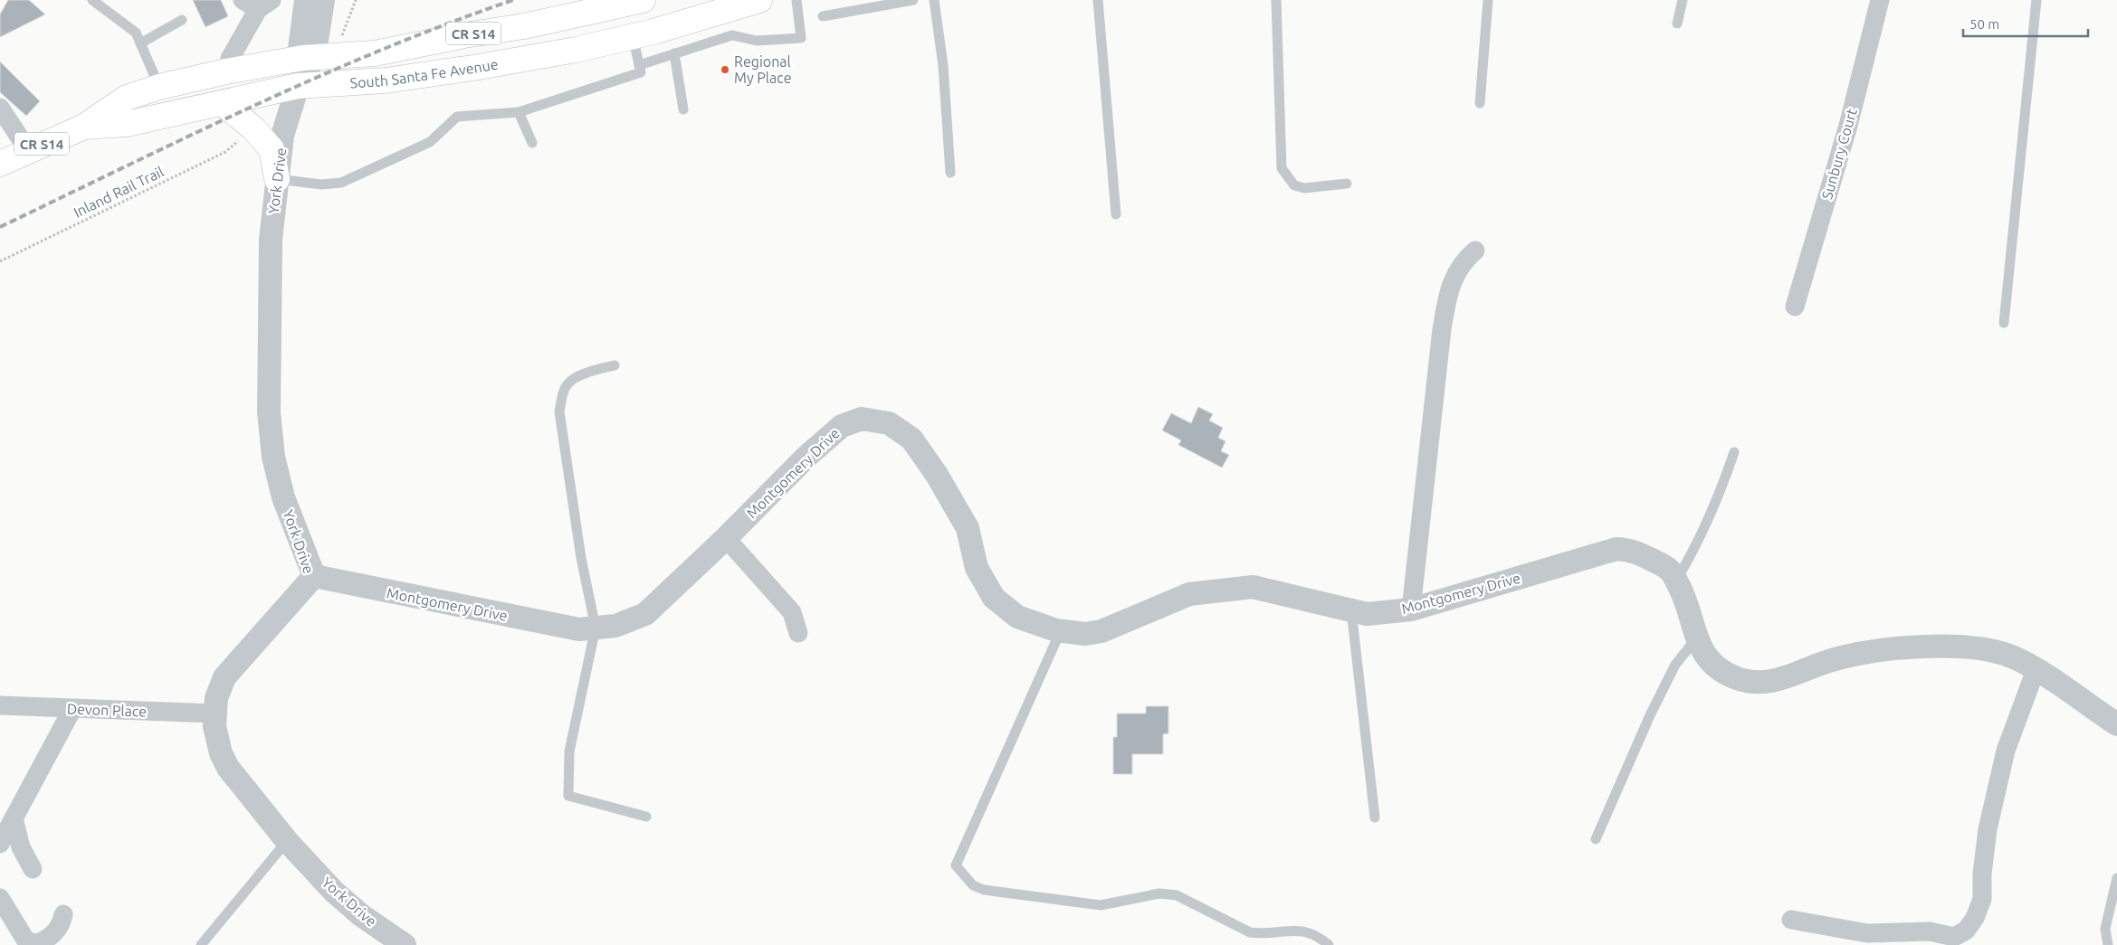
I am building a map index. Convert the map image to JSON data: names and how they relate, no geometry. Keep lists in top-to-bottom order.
{
  "streets": {
    "main road": ["CR S14", "South Santa Fe Avenue"],
    "street": [
      "Sunbury Court",
      "York Drive",
      "Montgomery Drive",
      "Devon Place"
    ],
    "path": ["Inland Rail Trail"]
  },
  "crossings": [
    ["South Santa Fe Avenue", "York Drive"],
    ["York Drive", "Montgomery Drive"],
    ["York Drive", "Devon Place"]
  ],
  "places": ["Regional My Place"],
  "scale_bar": "50 m"
}
